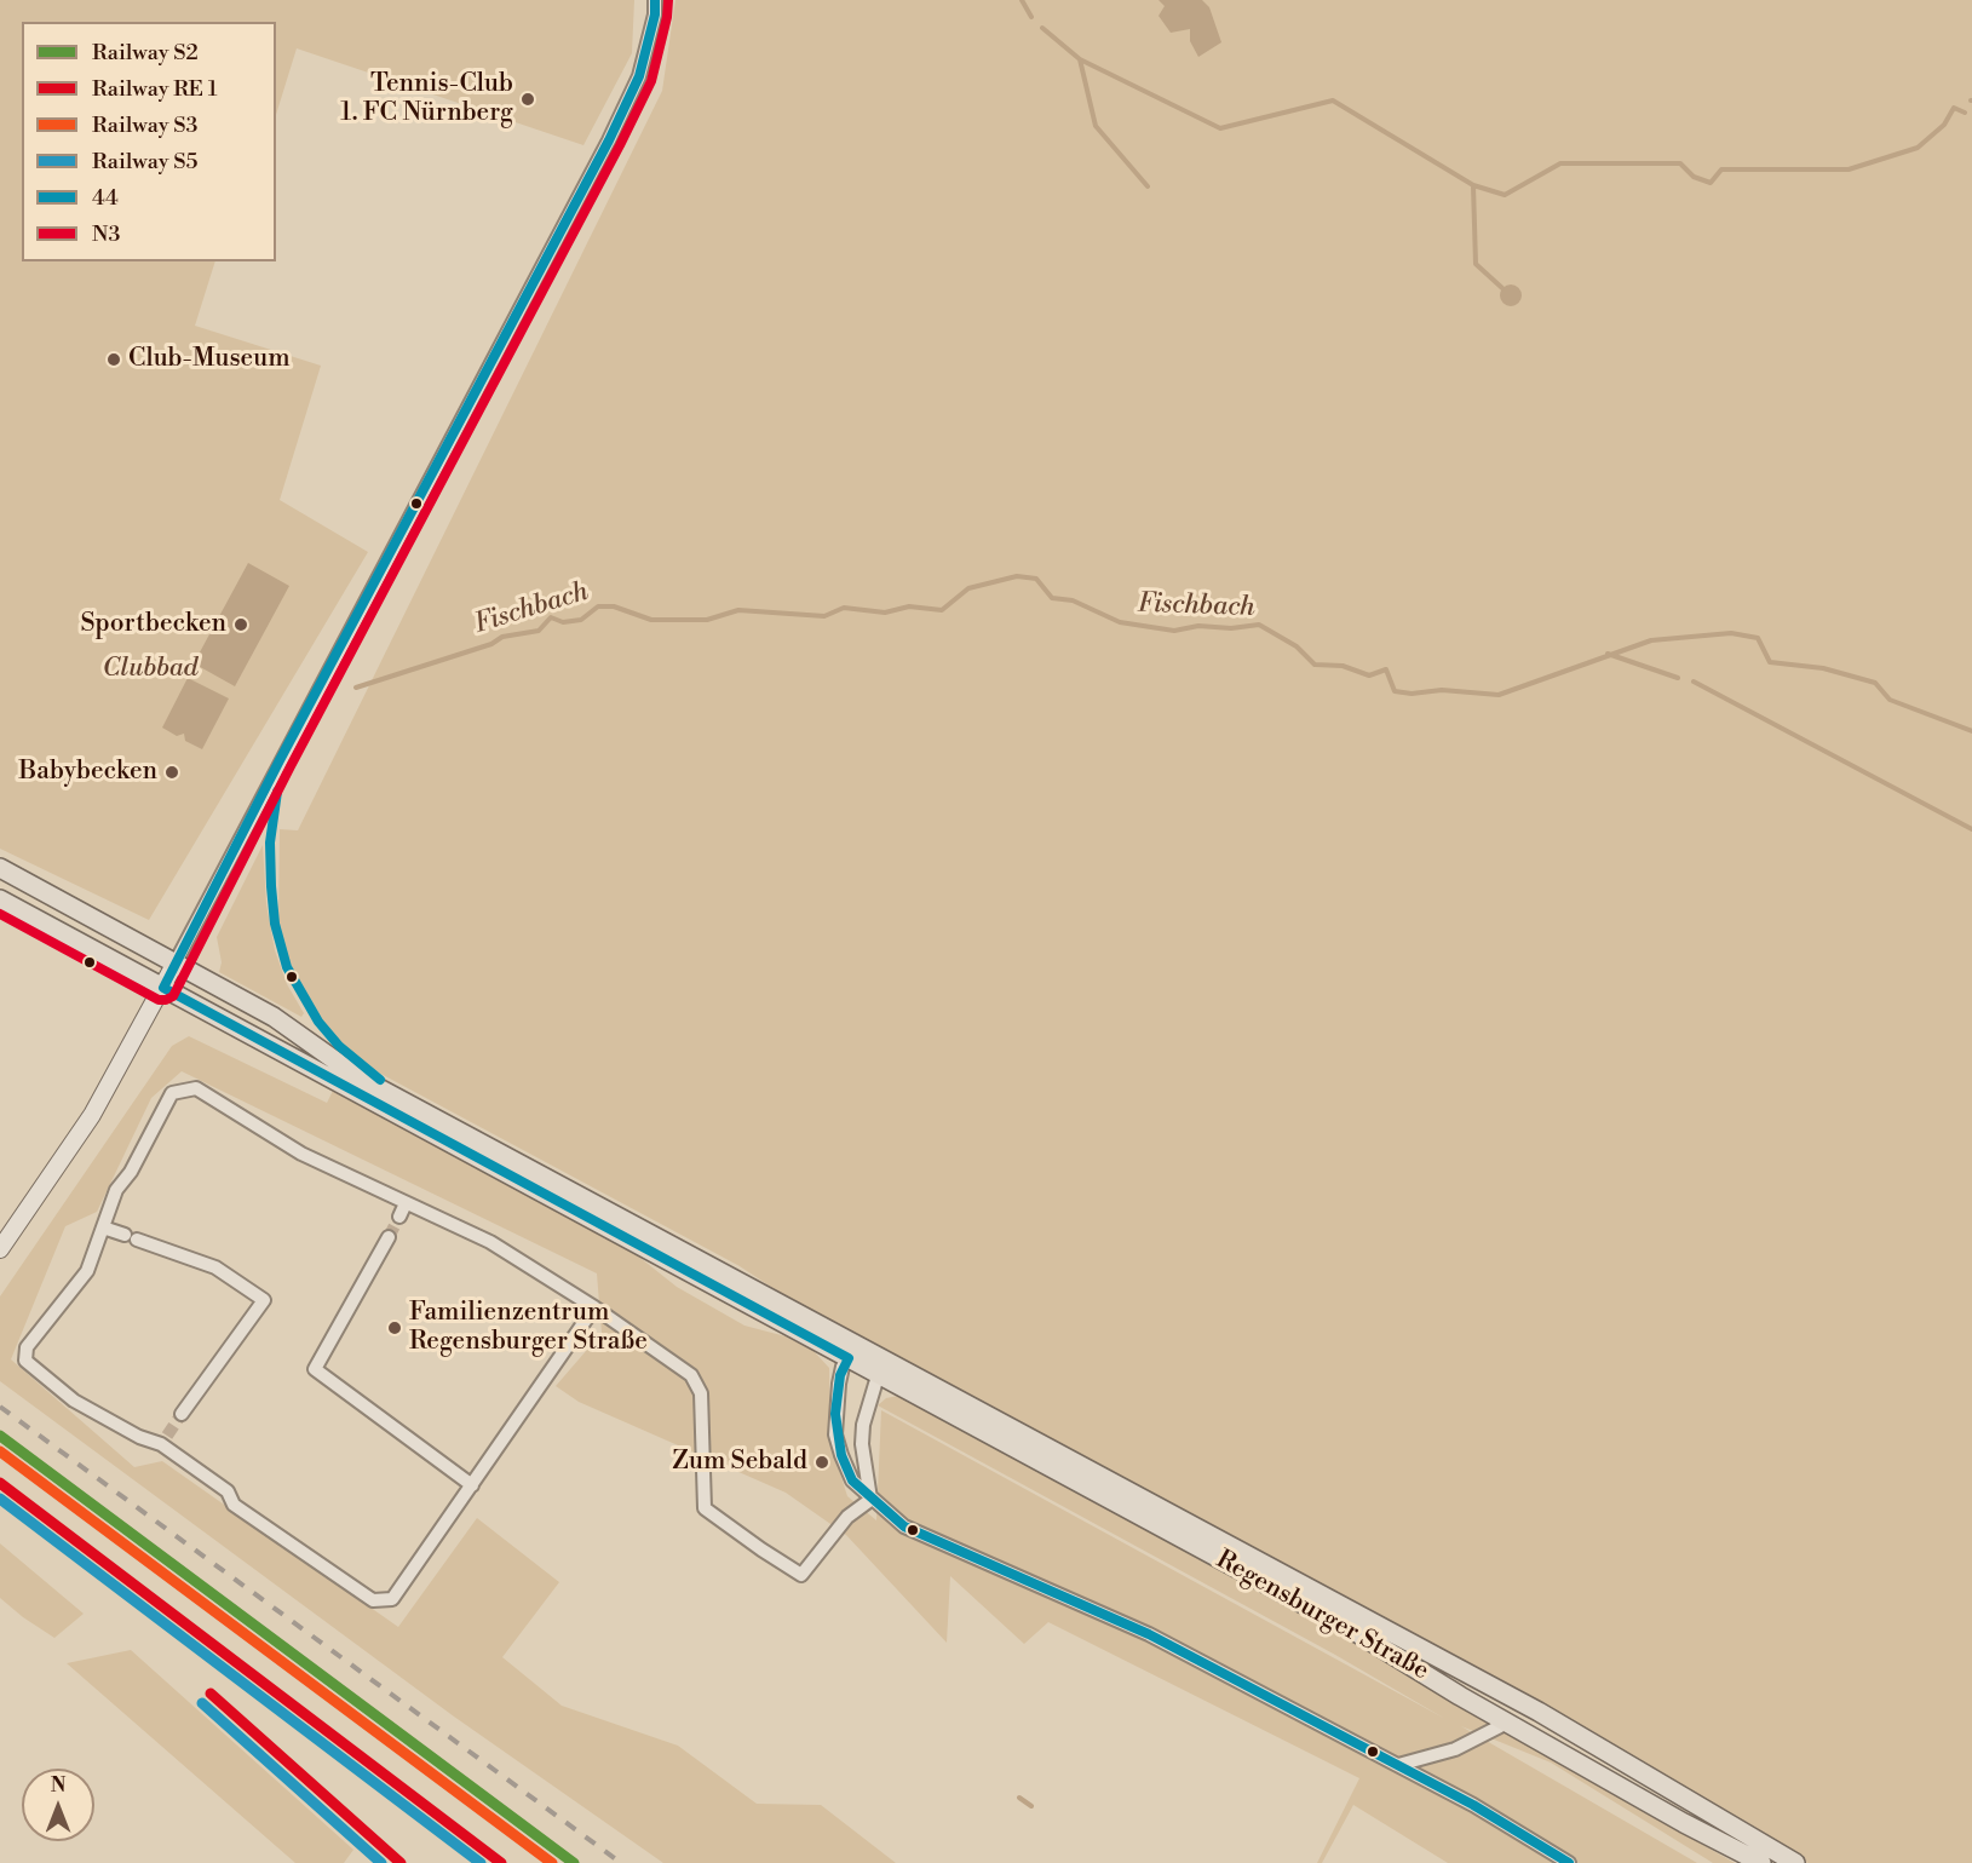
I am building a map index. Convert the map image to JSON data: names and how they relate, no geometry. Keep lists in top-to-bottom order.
{
  "streets": {
    "main road": ["Regensburger Straße"]
  },
  "water": ["Fischbach"],
  "parks": ["Clubbad"],
  "places": [
    "Tennis-Club 1. FC Nürnberg",
    "Club-Museum",
    "Sportbecken",
    "Babybecken",
    "Familienzentrum Regensburger Straße",
    "Zum Sebald"
  ],
  "lines": [
    "transit line 44",
    "transit line N3",
    "rail line S2",
    "rail line S3",
    "rail line S5"
  ],
  "legend": [
    "Railway S2",
    "Railway RE 1",
    "Railway S3",
    "Railway S5",
    "44",
    "N3"
  ],
  "north": "top"
}
